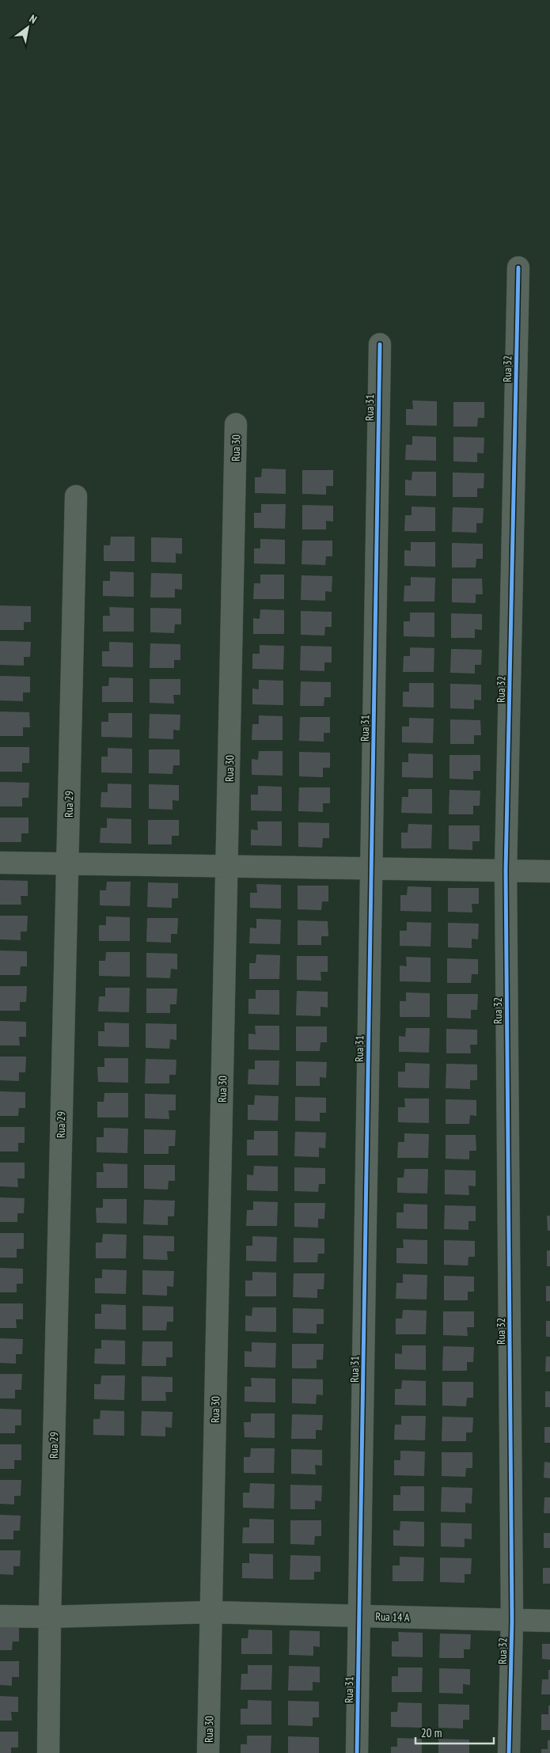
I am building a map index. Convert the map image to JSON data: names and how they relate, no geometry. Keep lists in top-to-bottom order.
{
  "streets": {
    "street": [
      "Rua 32",
      "Rua 31",
      "Rua 30",
      "Rua 29",
      "Rua 14 A"
    ]
  },
  "crossings": [
    ["Rua 32", "Rua 14 A"],
    ["Rua 31", "Rua 14 A"],
    ["Rua 30", "Rua 14 A"],
    ["Rua 29", "Rua 14 A"]
  ],
  "scale_bar": "20 m",
  "north": "top right"
}
